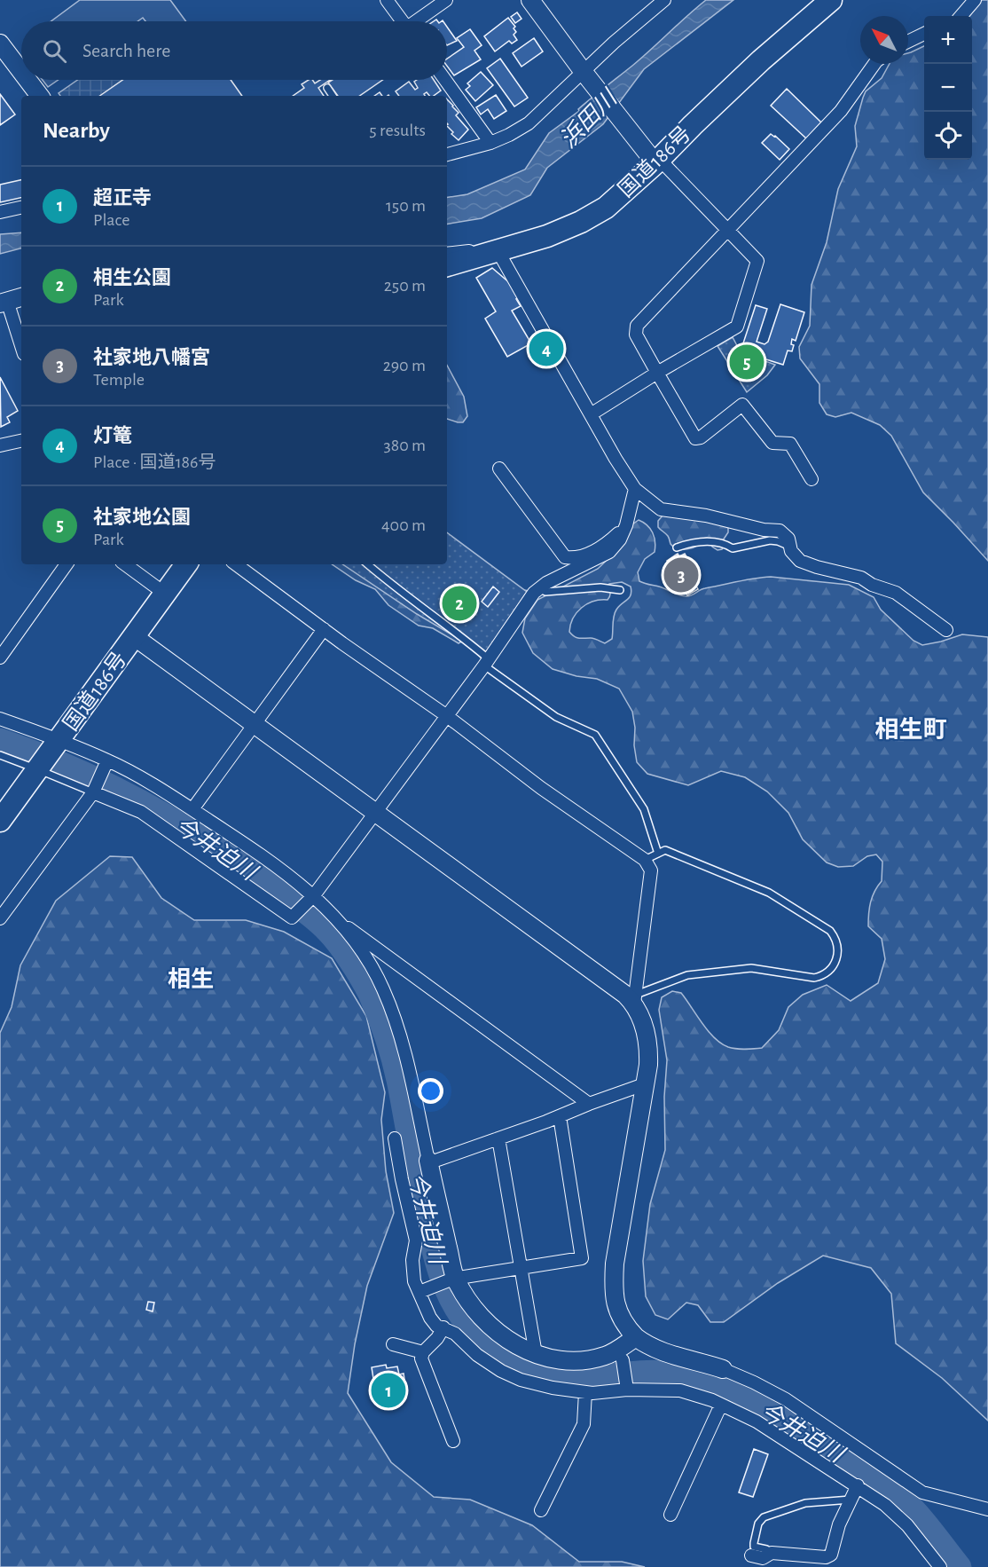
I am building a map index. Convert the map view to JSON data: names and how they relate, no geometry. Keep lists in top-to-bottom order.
{
  "streets": {
    "highway": ["国道186号"]
  },
  "districts": ["相生町", "相生"],
  "water": ["浜田川", "今井迫川"],
  "north": "top left",
  "page": {
    "map_buttons": ["+", "−"],
    "search": "Search here",
    "heading": ["Nearby", "5 results"],
    "list": [
      {
        "mark": "1",
        "name": "超正寺",
        "note": "Place",
        "value": "150 m"
      },
      {
        "mark": "2",
        "name": "相生公園",
        "note": "Park",
        "value": "250 m"
      },
      {
        "mark": "3",
        "name": "社家地八幡宮",
        "note": "Temple",
        "value": "290 m"
      },
      {
        "mark": "4",
        "name": "灯篭",
        "note": "Place · 国道186号",
        "value": "380 m"
      },
      {
        "mark": "5",
        "name": "社家地公園",
        "note": "Park",
        "value": "400 m"
      }
    ],
    "pins": [
      "4",
      "5",
      "3",
      "2",
      "1"
    ]
  }
}
